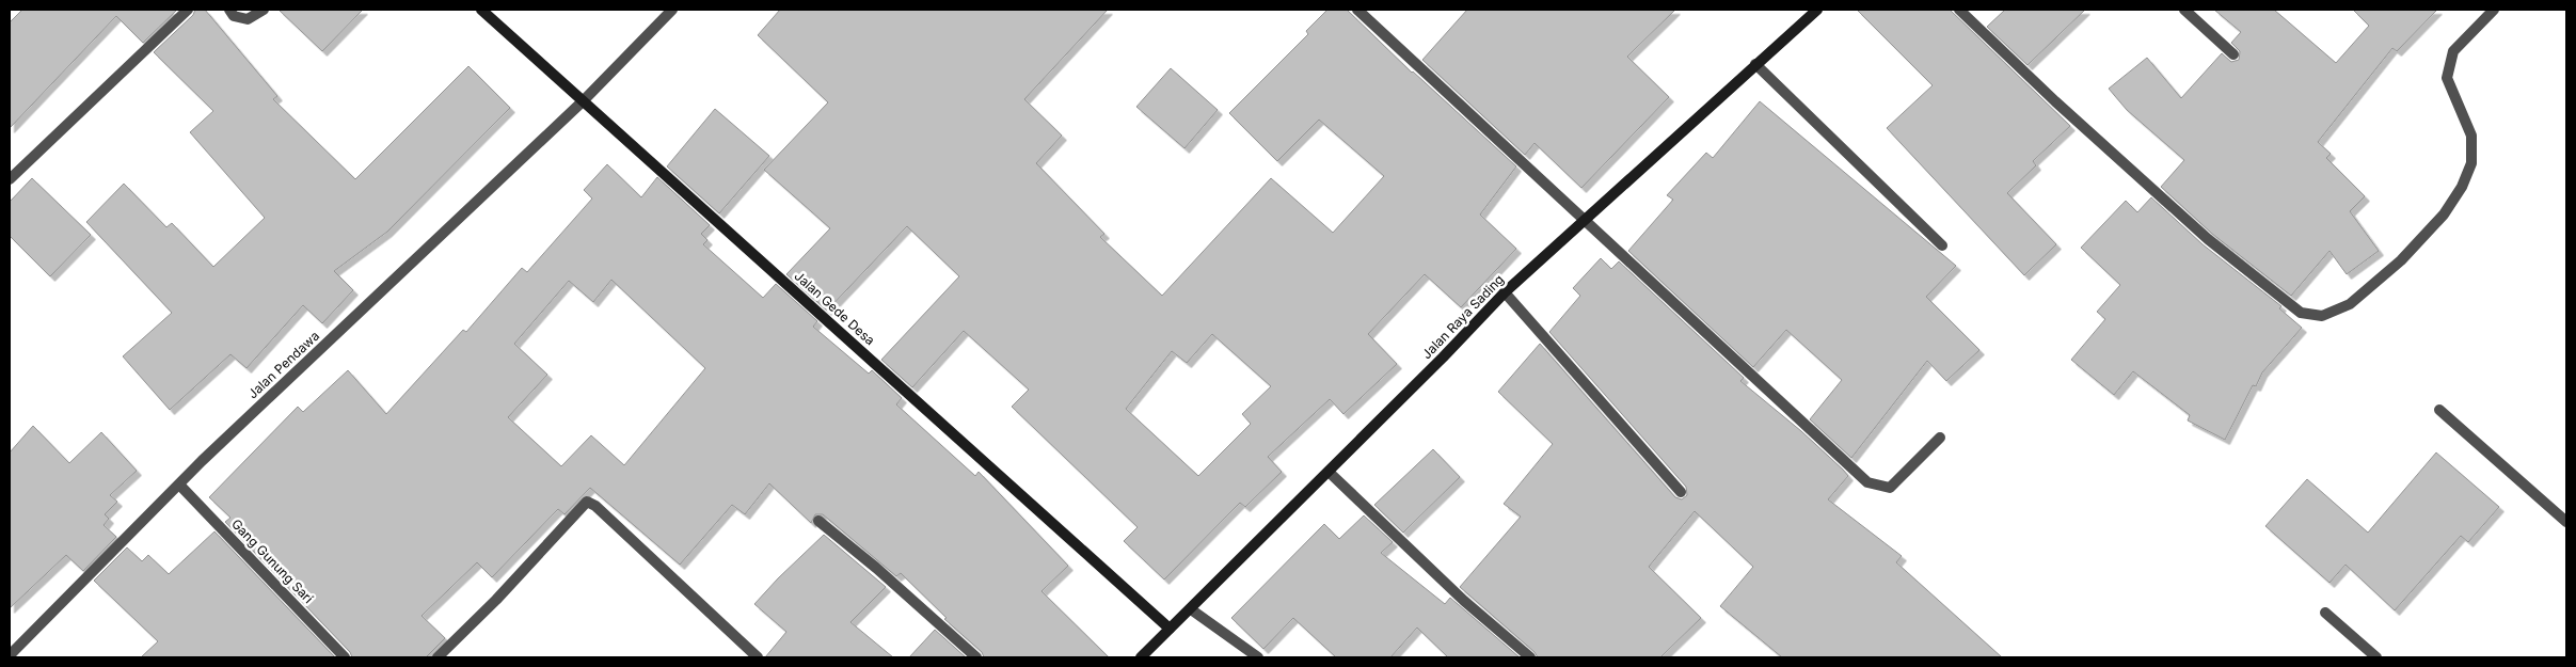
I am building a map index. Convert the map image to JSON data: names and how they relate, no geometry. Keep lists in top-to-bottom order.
{
  "streets": {
    "street": [
      "Jalan Gede Desa",
      "Jalan Raya Sading",
      "Jalan Pendawa",
      "Gang Gunung Sari"
    ]
  },
  "crossings": [
    ["Jalan Gede Desa", "Jalan Raya Sading"],
    ["Jalan Gede Desa", "Jalan Pendawa"],
    ["Jalan Pendawa", "Gang Gunung Sari"]
  ]
}
